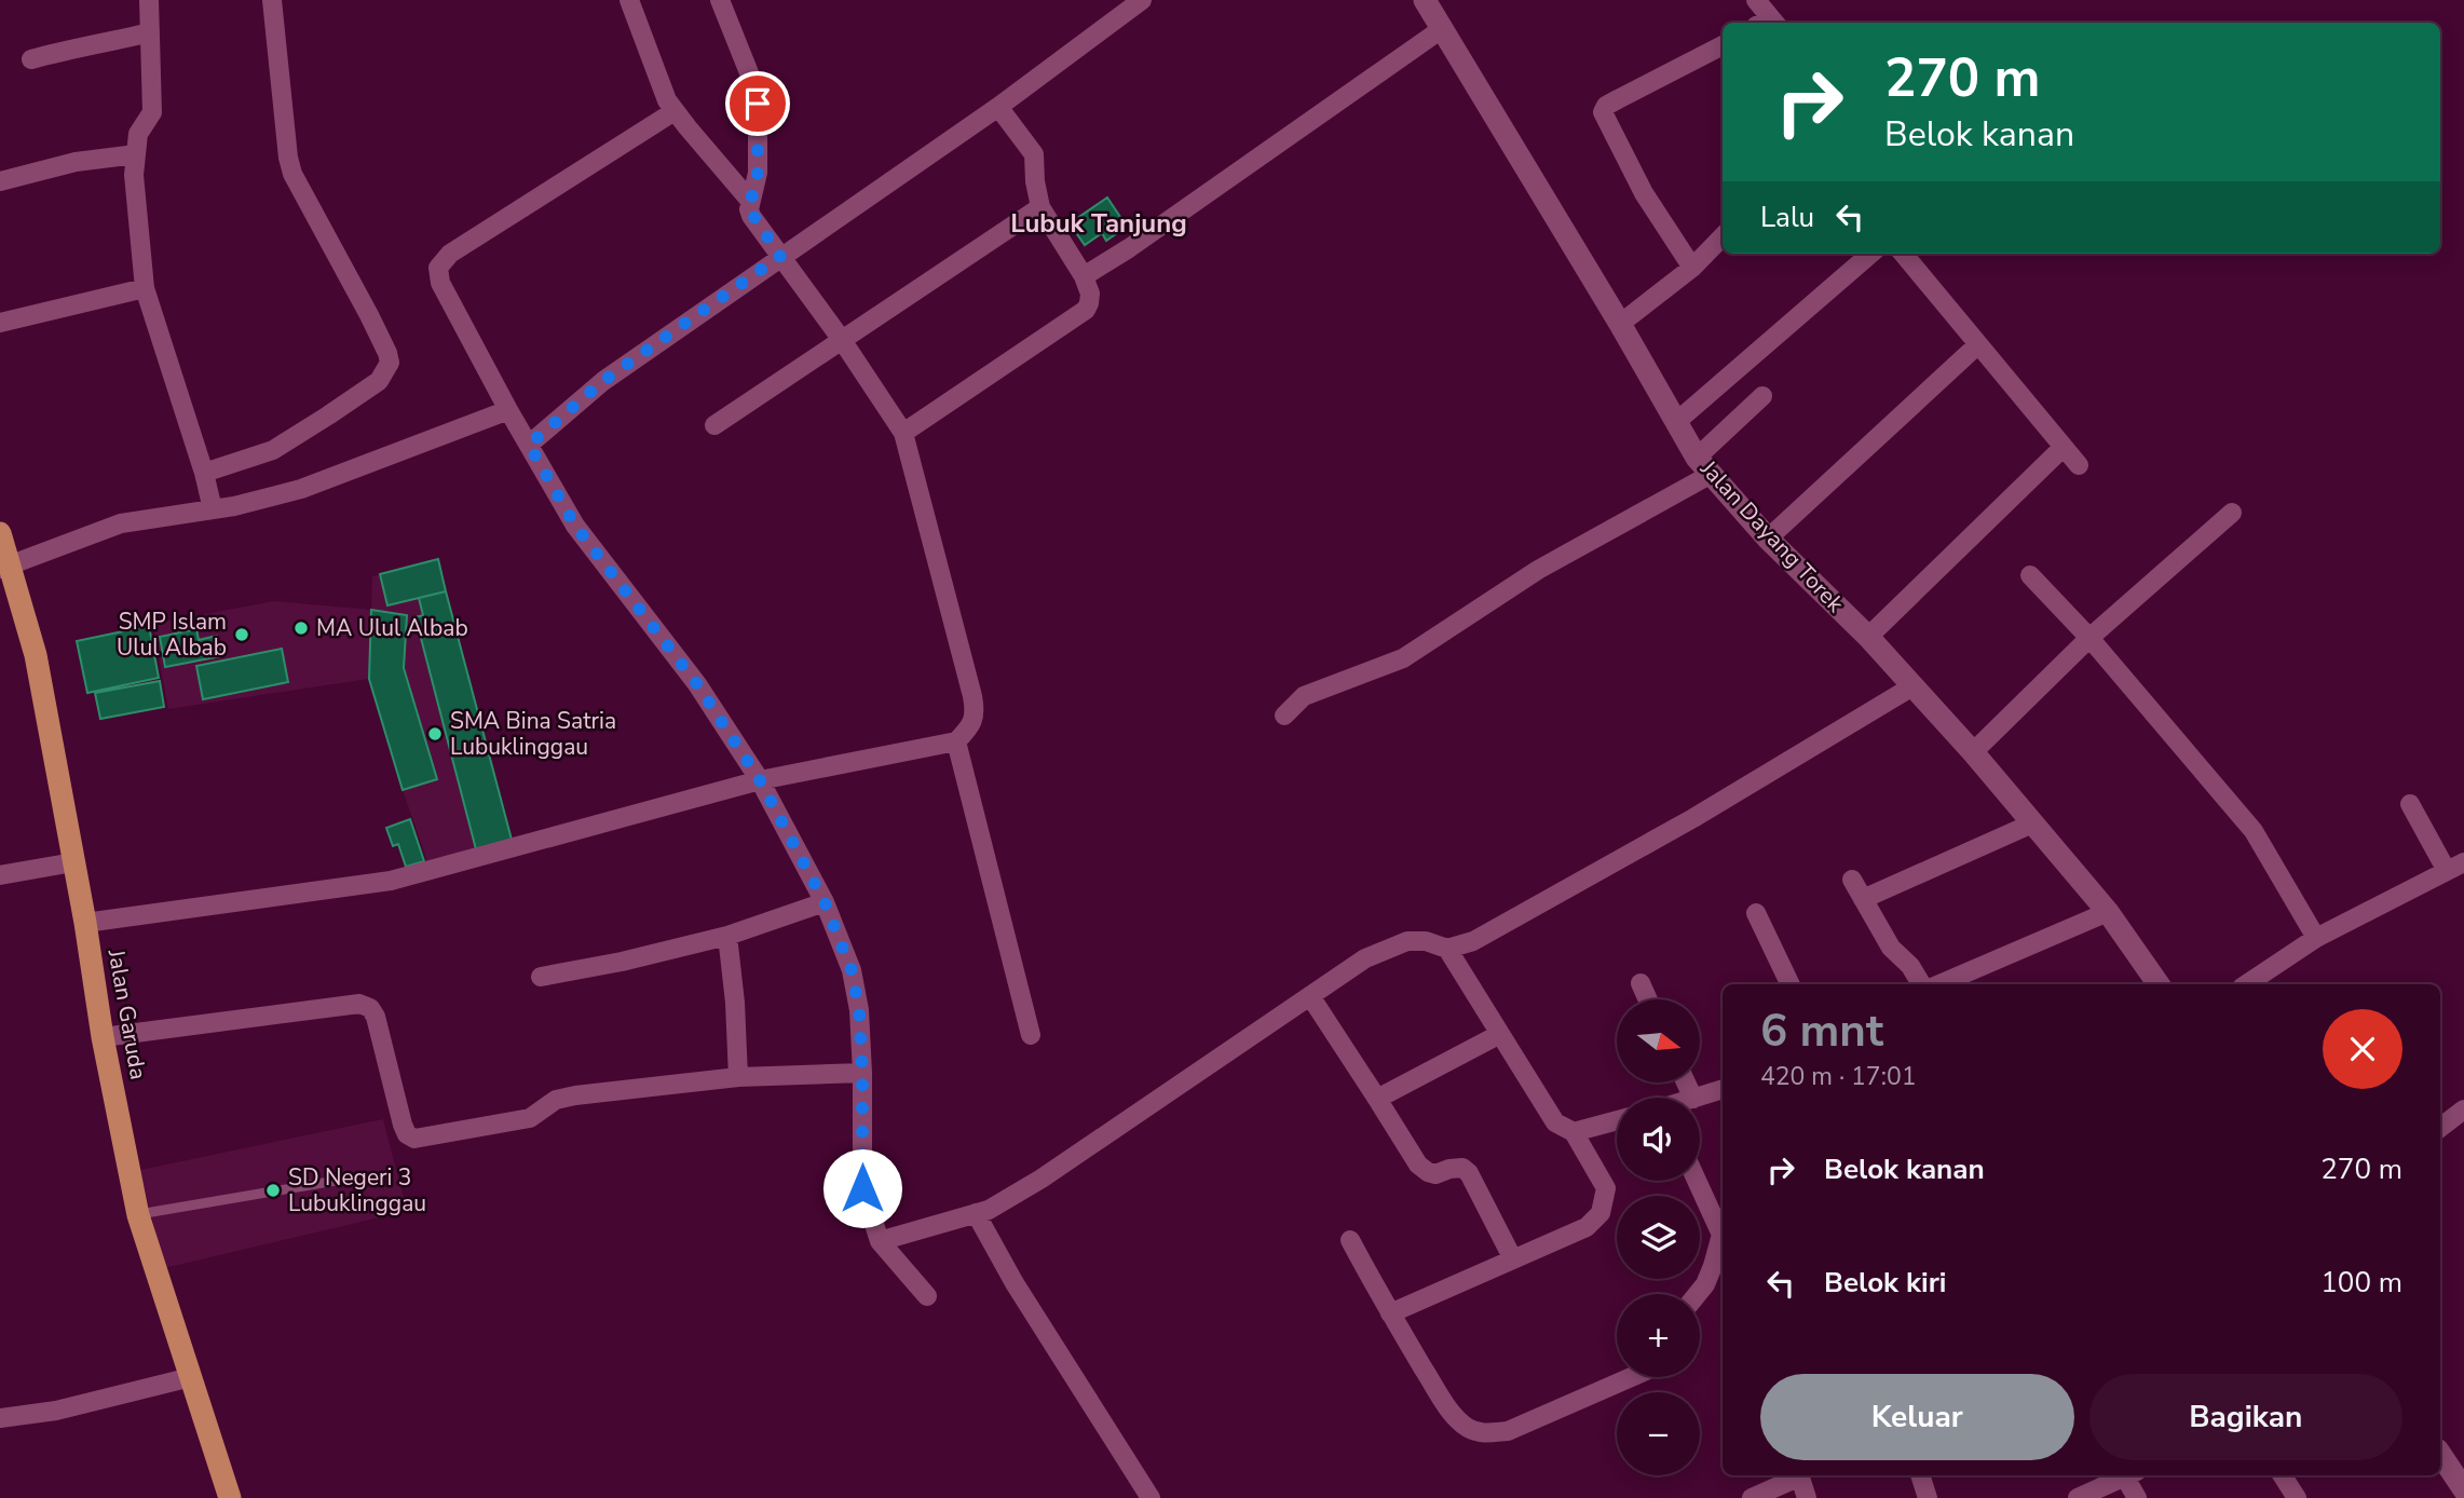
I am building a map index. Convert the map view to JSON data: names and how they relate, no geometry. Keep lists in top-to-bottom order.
{
  "streets": {
    "highway": ["Jalan Garuda"],
    "street": ["Jalan Dayang Torek"]
  },
  "districts": ["Lubuk Tanjung"],
  "places": [
    "MA Ulul Albab",
    "SMP Islam Ulul Albab",
    "SMA Bina Satria Lubuklinggau",
    "SD Negeri 3 Lubuklinggau"
  ],
  "north": "right",
  "page": {
    "turn": ["270 m", "Belok kanan"],
    "then": "Lalu",
    "heading": ["6 mnt", "420 m · 17:01"],
    "map_buttons": ["+", "−"],
    "list": [
      {
        "name": "Belok kanan",
        "value": "270 m"
      },
      {
        "name": "Belok kiri",
        "value": "100 m"
      }
    ],
    "buttons": ["Keluar", "Bagikan"]
  }
}
